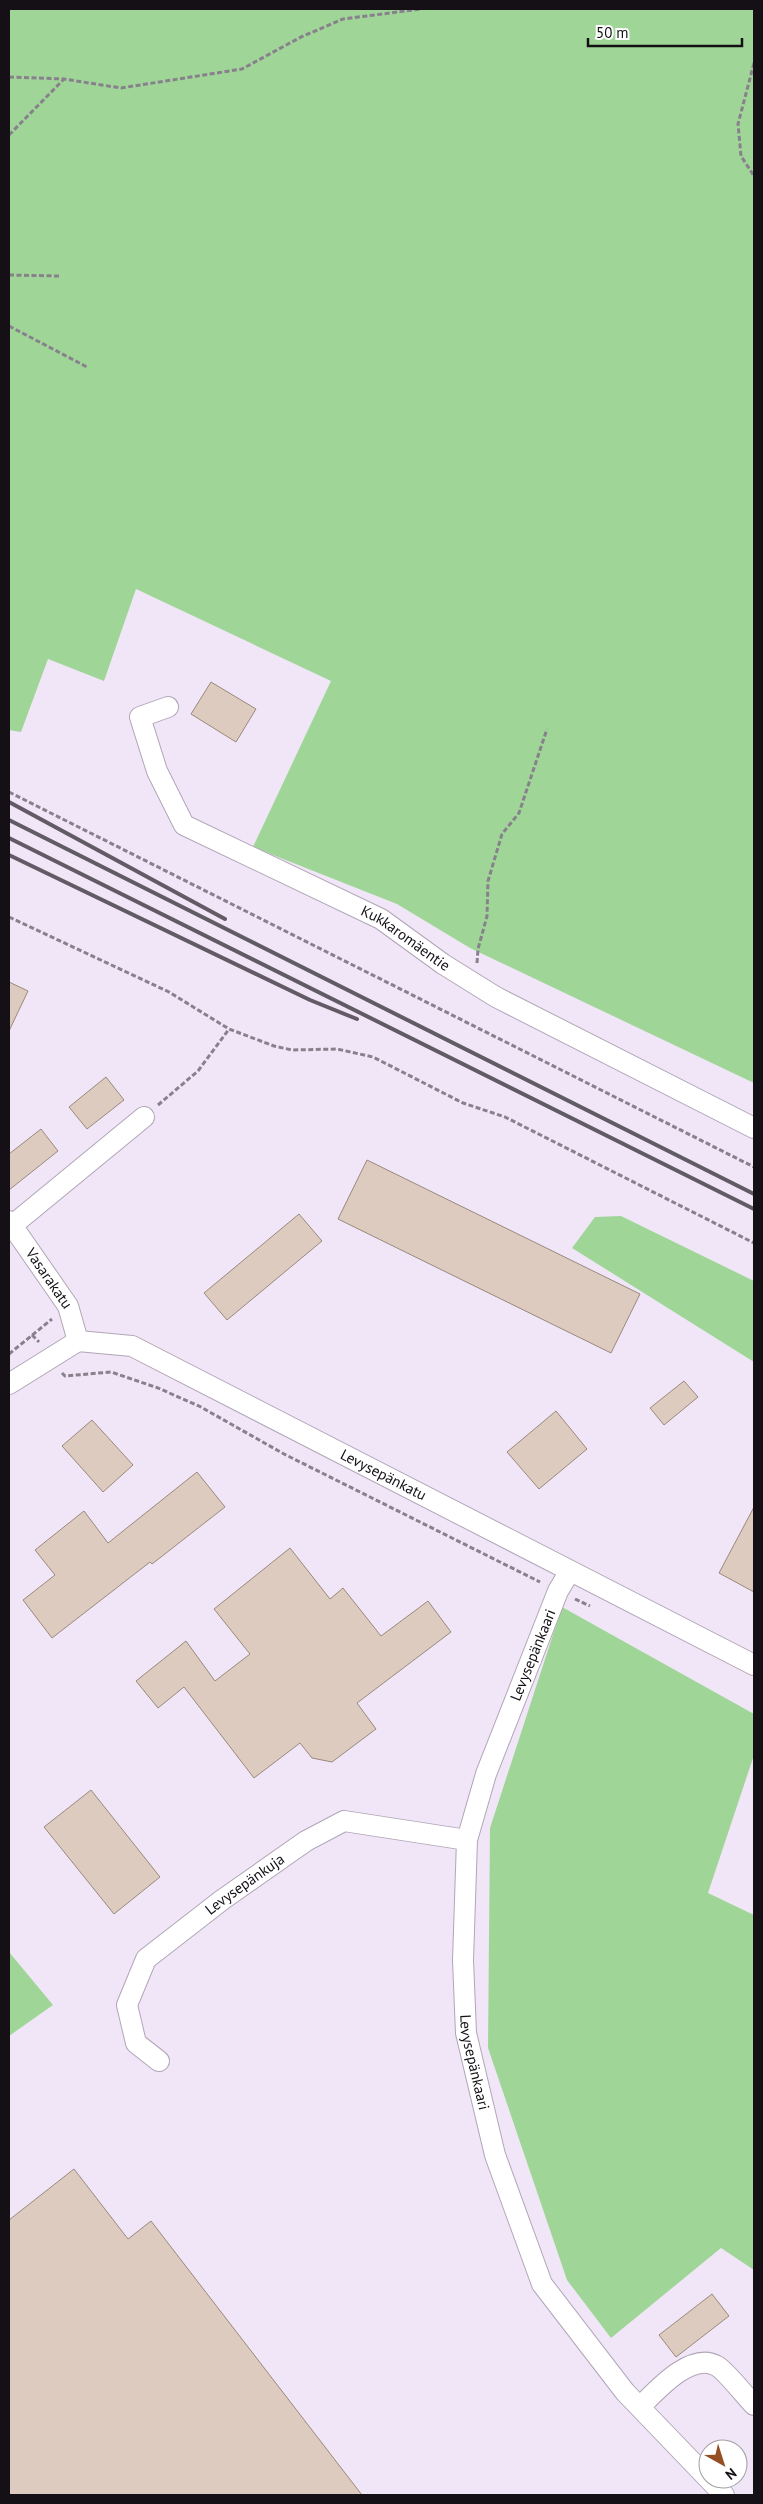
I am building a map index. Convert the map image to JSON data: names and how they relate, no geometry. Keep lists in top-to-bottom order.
{
  "streets": {
    "street": [
      "Kukkaromäentie",
      "Vasarakatu",
      "Levysepänkatu",
      "Levysepänkaari",
      "Levysepänkuja"
    ]
  },
  "crossings": [
    ["Vasarakatu", "Levysepänkatu"],
    ["Levysepänkatu", "Levysepänkaari"],
    ["Levysepänkaari", "Levysepänkuja"]
  ],
  "scale_bar": "50 m",
  "north": "bottom right"
}
